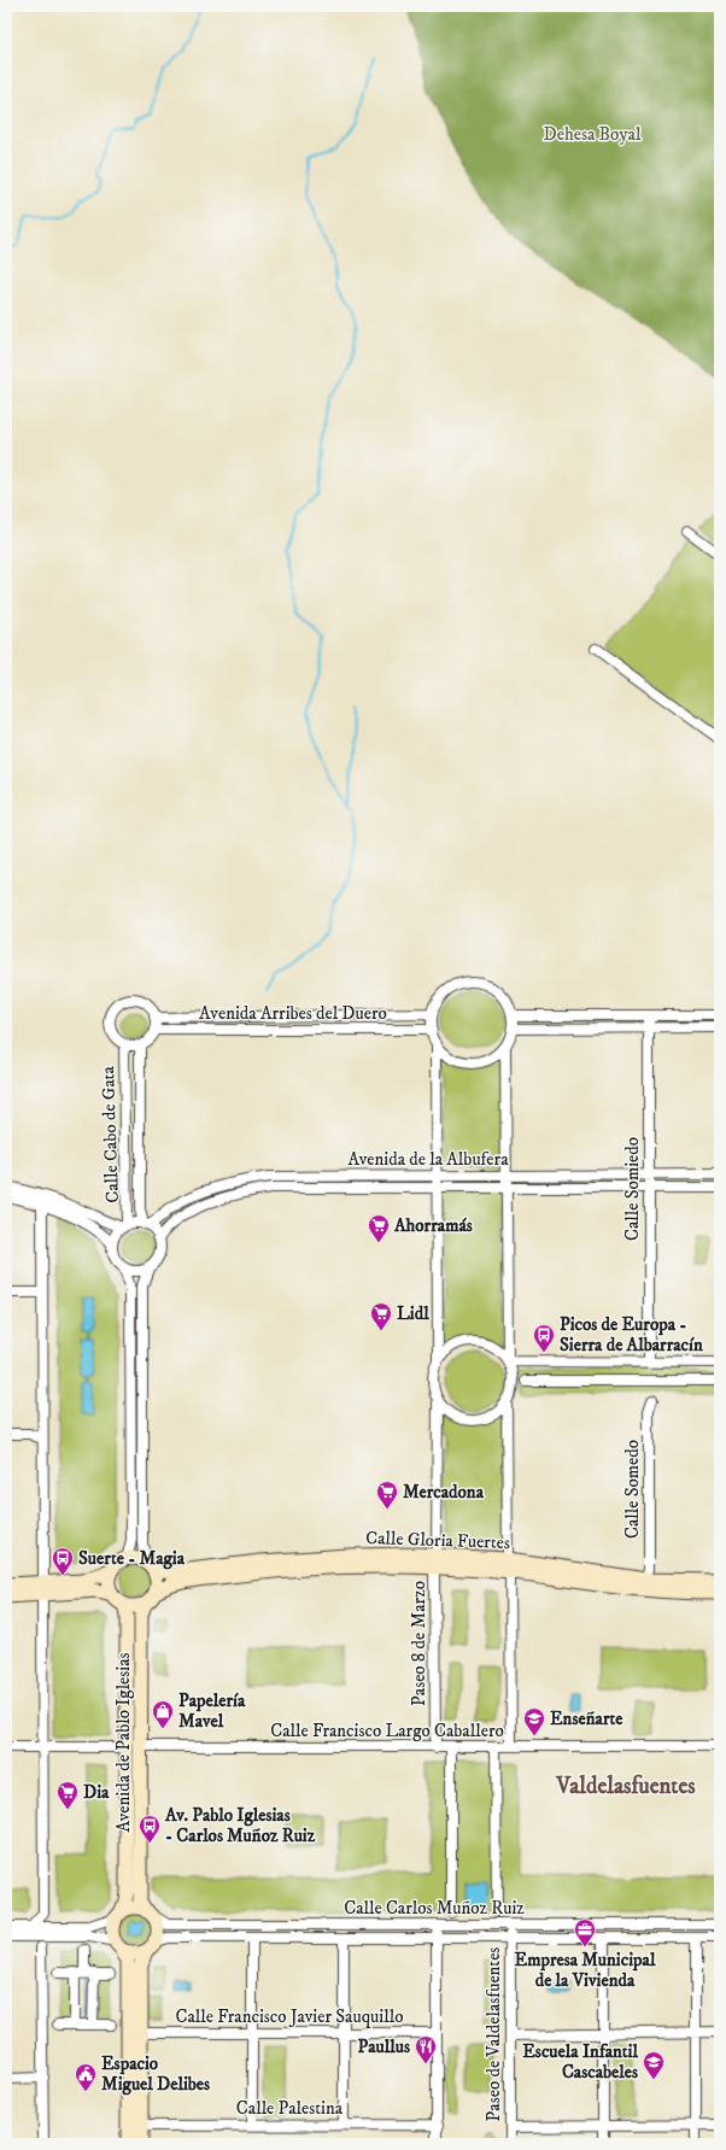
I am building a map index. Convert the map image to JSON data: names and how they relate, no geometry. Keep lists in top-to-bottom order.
{
  "streets": {
    "main road": ["Calle Gloria Fuertes", "Avenida de Pablo Iglesias"],
    "street": [
      "Avenida Arribes del Duero",
      "Calle Cabo de Gata",
      "Avenida de la Albufera",
      "Calle Somiedo",
      "Calle Somedo",
      "Paseo 8 de Marzo",
      "Calle Francisco Largo Caballero",
      "Calle Carlos Muñoz Ruiz",
      "Calle Francisco Javier Sauquillo",
      "Paseo de Valdelasfuentes",
      "Calle Palestina"
    ]
  },
  "crossings": [
    ["Avenida Arribes del Duero", "Calle Cabo de Gata"],
    ["Calle Cabo de Gata", "Avenida de la Albufera"],
    ["Avenida de la Albufera", "Calle Somiedo"],
    ["Calle Somedo", "Calle Gloria Fuertes"],
    ["Calle Gloria Fuertes", "Paseo 8 de Marzo"],
    ["Calle Gloria Fuertes", "Avenida de Pablo Iglesias"],
    ["Paseo 8 de Marzo", "Calle Francisco Largo Caballero"],
    ["Calle Francisco Largo Caballero", "Avenida de Pablo Iglesias"],
    ["Avenida de Pablo Iglesias", "Calle Carlos Muñoz Ruiz"],
    ["Calle Carlos Muñoz Ruiz", "Paseo de Valdelasfuentes"]
  ],
  "districts": ["Valdelasfuentes"],
  "parks": ["Dehesa Boyal"],
  "places": {
    "supermarket": [
      "Ahorramás",
      "Lidl",
      "Mercadona",
      "Dia"
    ],
    "bus stop": ["Picos de Europa - Sierra de Albarracín", "Suerte - Magia", "Av. Pablo Iglesias - Carlos Muñoz Ruiz"],
    "shop": ["Papelería Mavel"],
    "school or university": ["Enseñarte", "Escuela Infantil Cascabeles"],
    "office": ["Empresa Municipal de la Vivienda"],
    "restaurant": ["Paullus"],
    "public building": ["Espacio Miguel Delibes"]
  }
}
